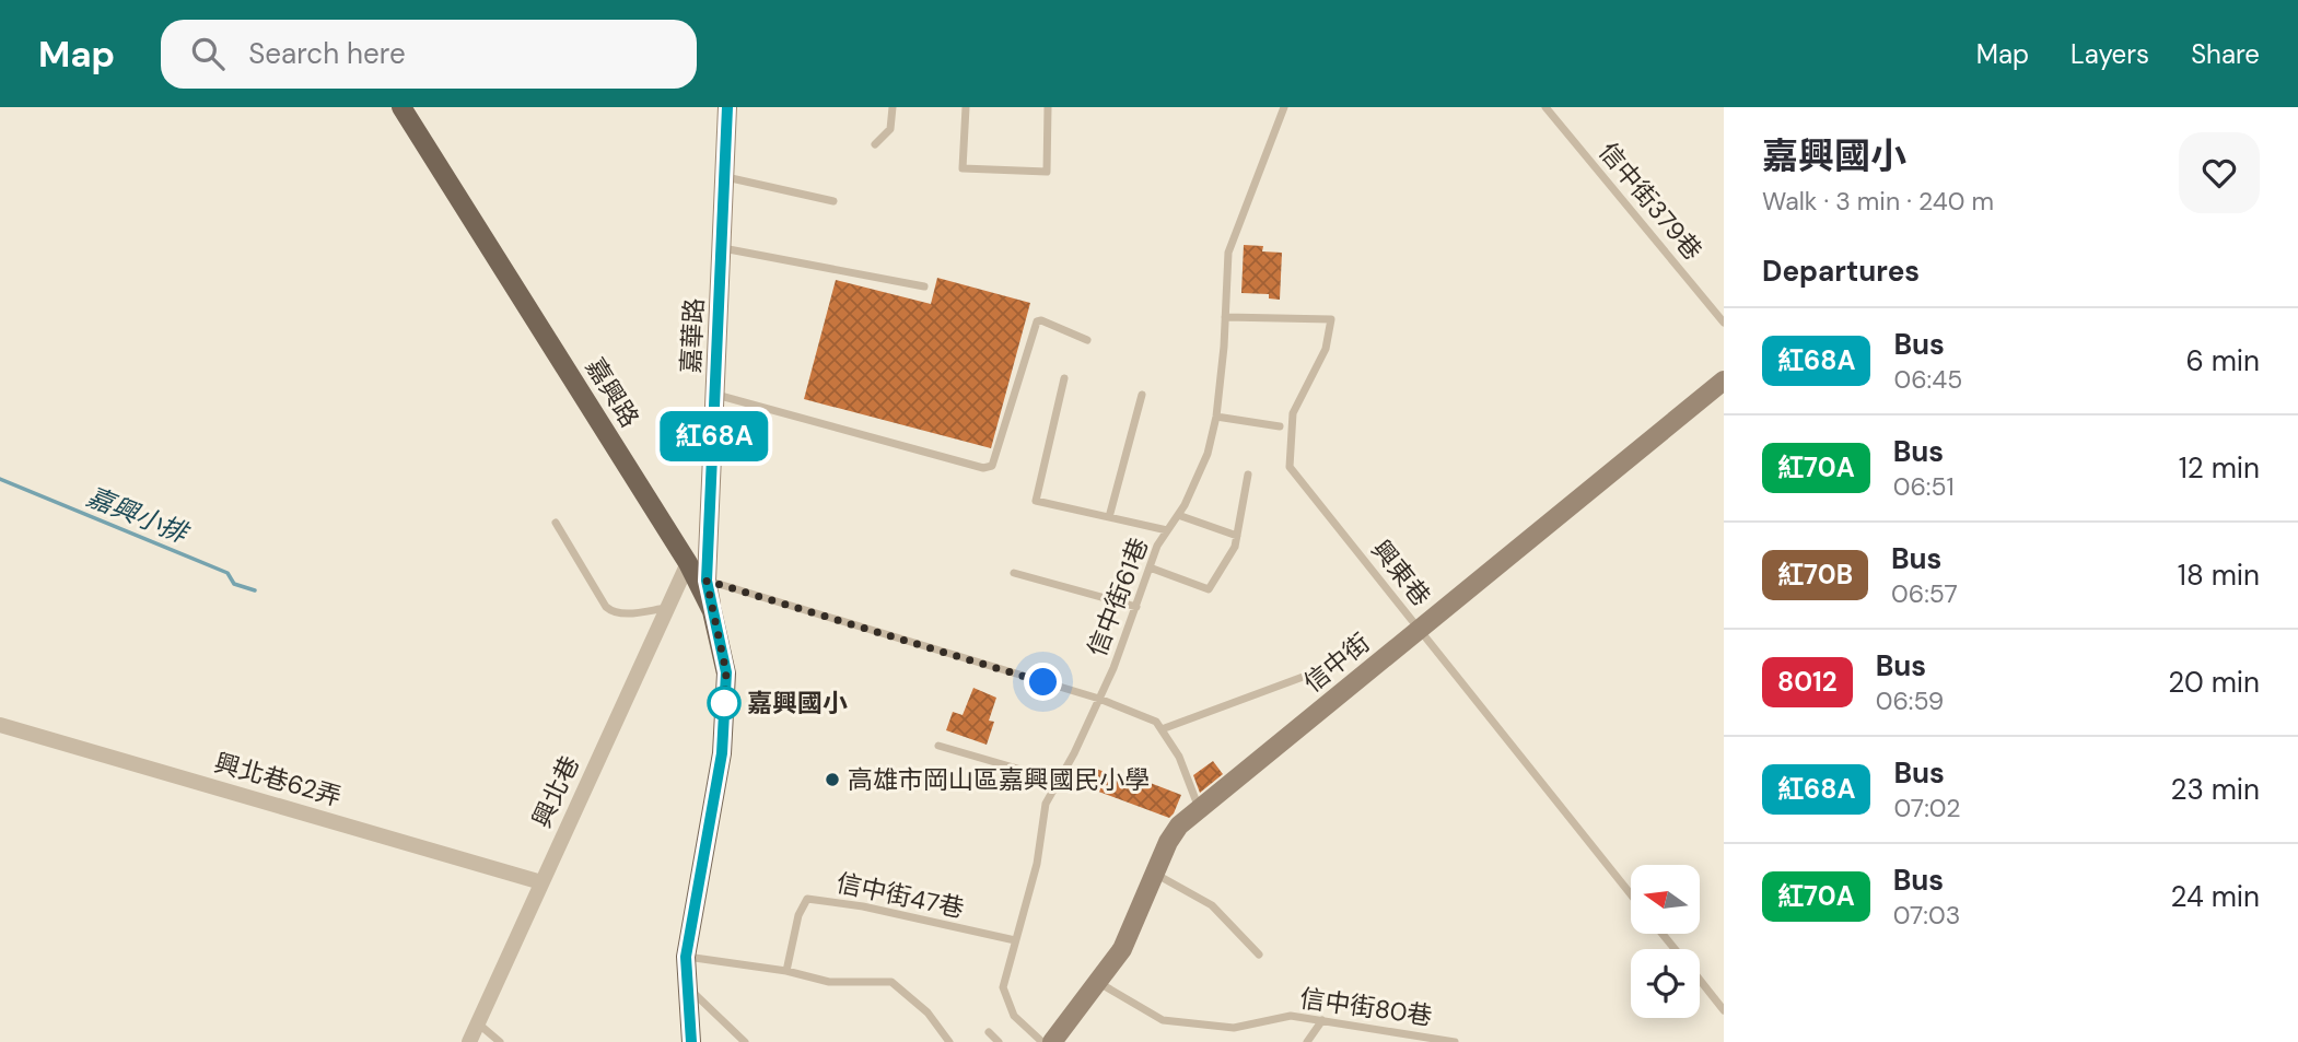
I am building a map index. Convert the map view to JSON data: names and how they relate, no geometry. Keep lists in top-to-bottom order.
{
  "streets": {
    "main road": ["嘉興路"],
    "street": [
      "嘉華路",
      "信中街",
      "興北巷62弄",
      "興北巷"
    ],
    "lane": [
      "信中街379巷",
      "興東巷",
      "信中街61巷",
      "信中街47巷",
      "信中街80巷"
    ]
  },
  "crossings": [
    ["嘉華路", "嘉興路"],
    ["嘉興路", "興北巷"],
    ["興東巷", "信中街61巷"],
    ["興東巷", "信中街"],
    ["信中街61巷", "信中街47巷"],
    ["信中街", "信中街80巷"],
    ["興北巷62弄", "興北巷"]
  ],
  "water": ["嘉興小排"],
  "places": ["嘉興國小", "高雄市岡山區嘉興國民小學"],
  "lines": ["bus line 紅68A"],
  "north": "left",
  "page": {
    "header": "Map",
    "search": "Search here",
    "nav": ["Map", "Layers", "Share"],
    "on_map": "紅68A",
    "heading": [
      ["嘉興國小", "Walk · 3 min · 240 m"],
      "Departures"
    ],
    "list": [
      {
        "mark": "紅68A",
        "name": "Bus",
        "note": "06:45",
        "value": "6 min"
      },
      {
        "mark": "紅70A",
        "name": "Bus",
        "note": "06:51",
        "value": "12 min"
      },
      {
        "mark": "紅70B",
        "name": "Bus",
        "note": "06:57",
        "value": "18 min"
      },
      {
        "mark": "8012",
        "name": "Bus",
        "note": "06:59",
        "value": "20 min"
      },
      {
        "mark": "紅68A",
        "name": "Bus",
        "note": "07:02",
        "value": "23 min"
      },
      {
        "mark": "紅70A",
        "name": "Bus",
        "note": "07:03",
        "value": "24 min"
      }
    ]
  }
}
